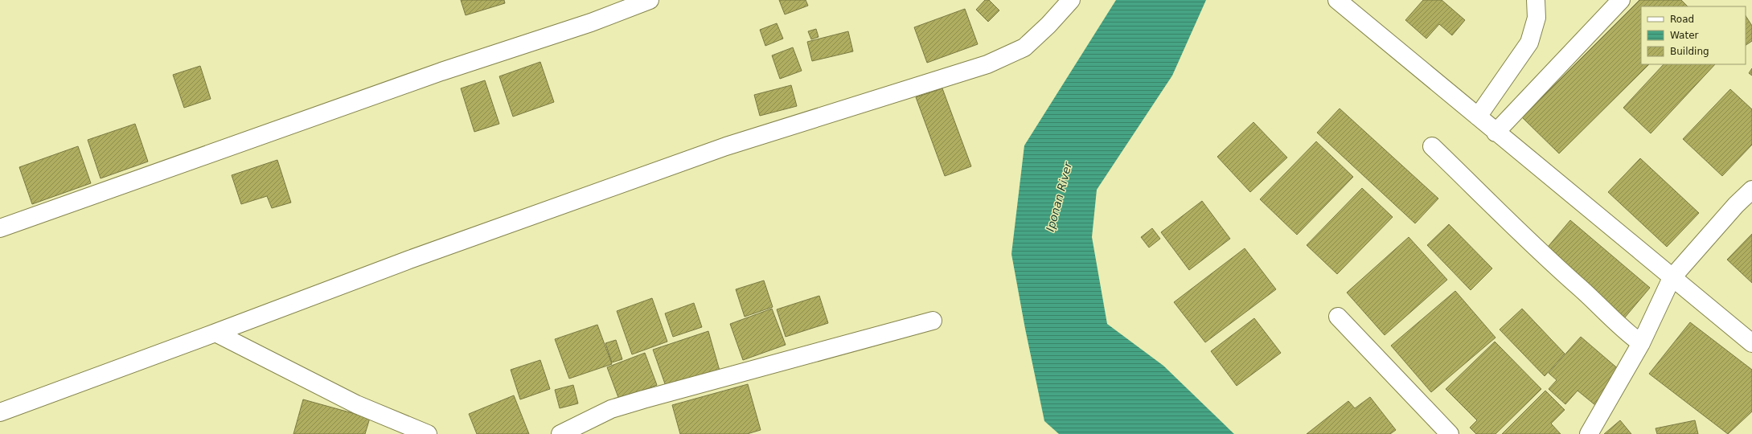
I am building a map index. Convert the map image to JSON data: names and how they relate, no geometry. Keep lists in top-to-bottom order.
{
  "water": ["Iponan River"],
  "legend": ["Road", "Water", "Building"]
}
